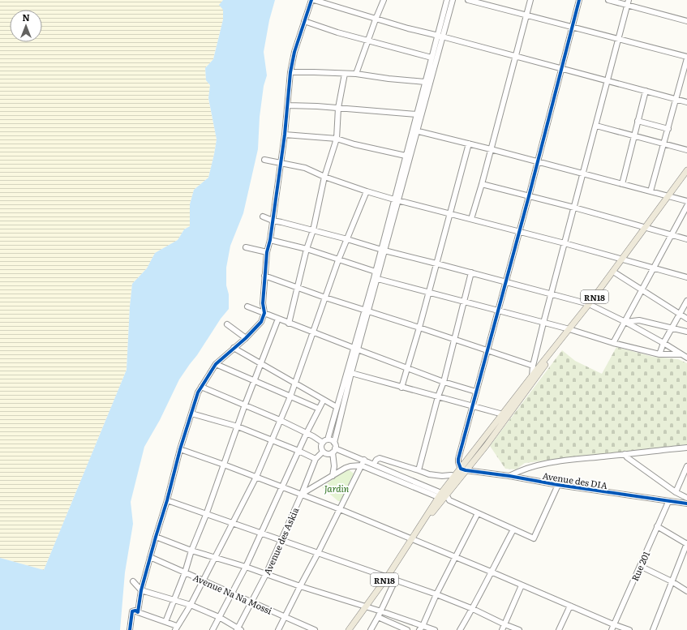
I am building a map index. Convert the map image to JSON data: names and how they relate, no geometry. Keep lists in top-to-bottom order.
{
  "streets": {
    "main road": ["RN18"],
    "street": [
      "Avenue des DIA",
      "Avenue des Askia",
      "Rue 201",
      "Avenue Na Na Mossi"
    ]
  },
  "crossings": [
    ["RN18", "Avenue des DIA"],
    ["Avenue des DIA", "Rue 201"],
    ["Avenue des Askia", "Avenue Na Na Mossi"]
  ],
  "parks": ["Jardin"],
  "north": "top"
}
